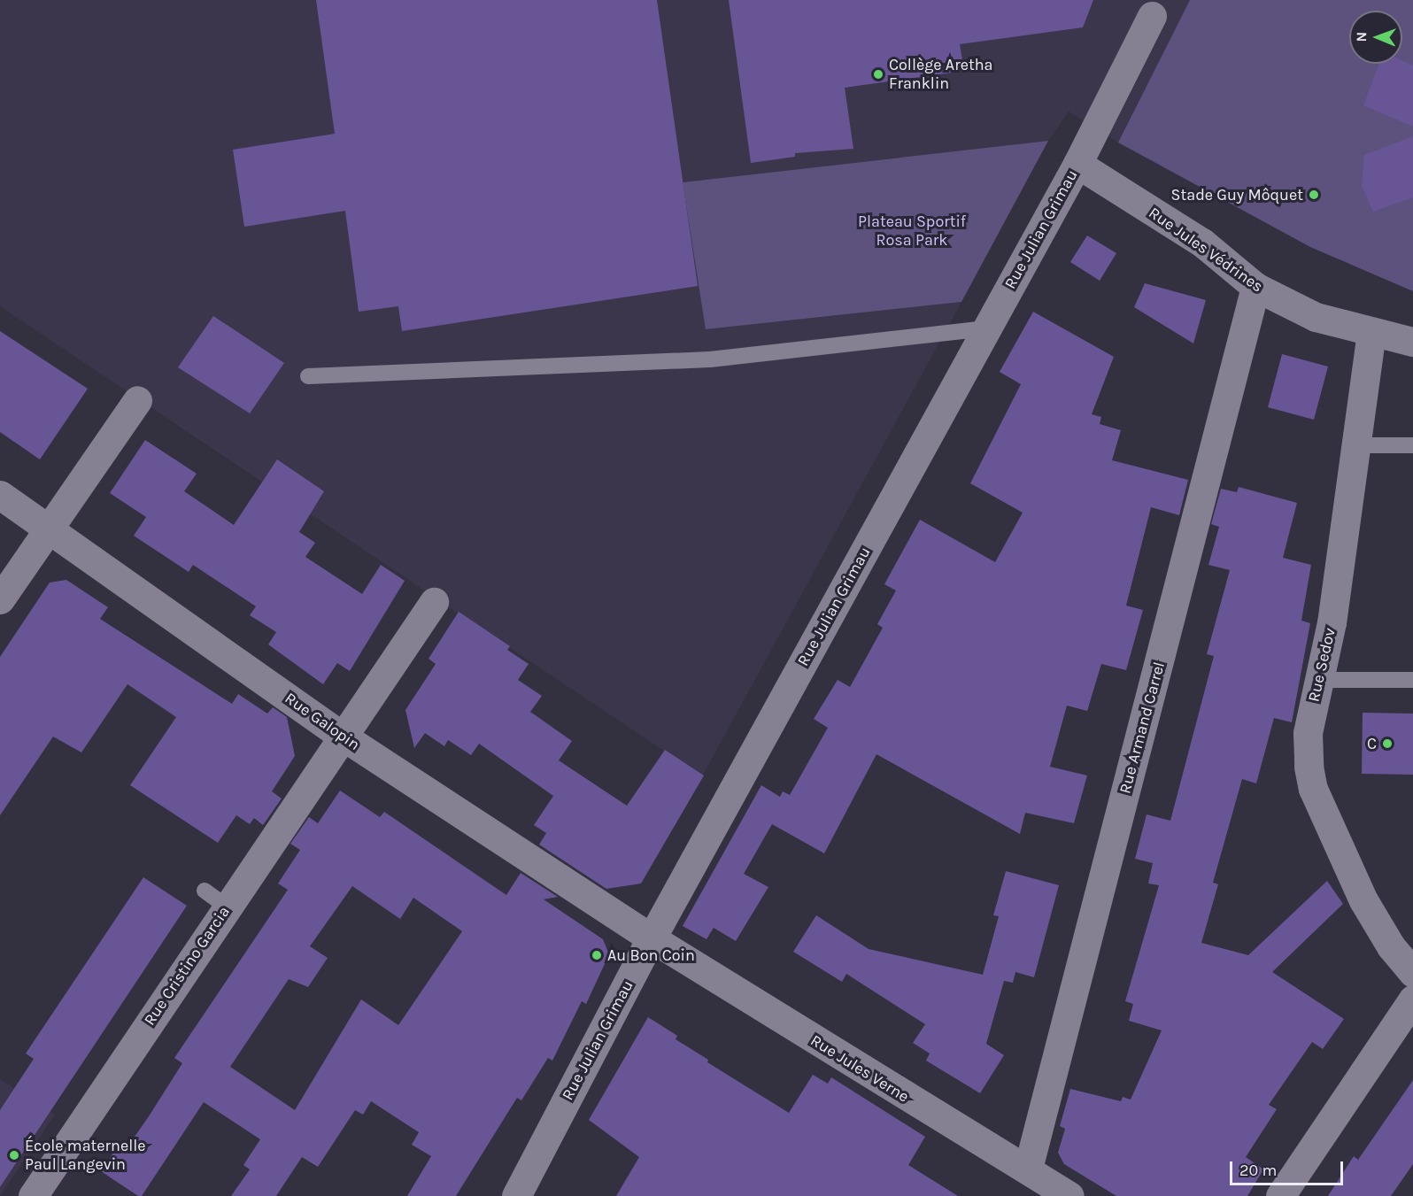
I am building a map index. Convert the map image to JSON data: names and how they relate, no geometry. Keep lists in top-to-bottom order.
{
  "streets": {
    "street": [
      "Rue Julian Grimau",
      "Rue Jules Védrines",
      "Rue Sedov",
      "Rue Galopin",
      "Rue Armand Carrel",
      "Rue Cristino Garcia",
      "Rue Jules Verne"
    ]
  },
  "crossings": [
    ["Rue Julian Grimau", "Rue Jules Védrines"],
    ["Rue Julian Grimau", "Rue Galopin"],
    ["Rue Julian Grimau", "Rue Jules Verne"],
    ["Rue Jules Védrines", "Rue Sedov"],
    ["Rue Jules Védrines", "Rue Armand Carrel"],
    ["Rue Galopin", "Rue Cristino Garcia"],
    ["Rue Galopin", "Rue Jules Verne"],
    ["Rue Armand Carrel", "Rue Jules Verne"]
  ],
  "parks": ["Plateau Sportif Rosa Park"],
  "places": [
    "Collège Aretha Franklin",
    "Stade Guy Môquet",
    "C",
    "Au Bon Coin",
    "École maternelle Paul Langevin"
  ],
  "scale_bar": "20 m",
  "north": "left"
}
